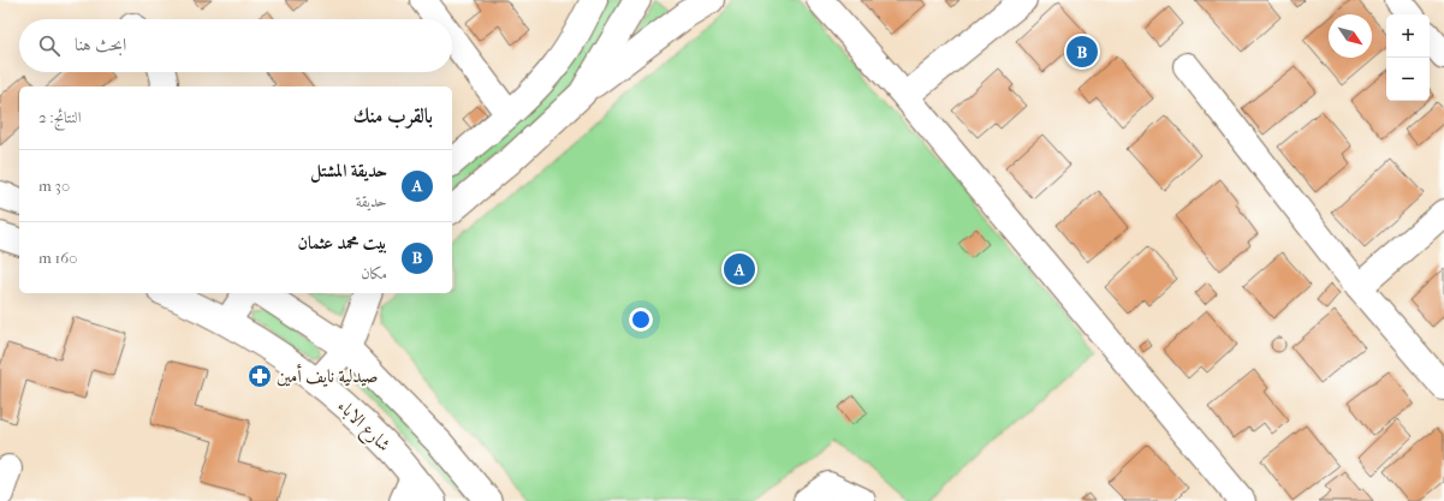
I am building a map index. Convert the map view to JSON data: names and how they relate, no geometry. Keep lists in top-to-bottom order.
{
  "streets": {
    "street": ["شارع الاباء"]
  },
  "places": {
    "pharmacy": ["صيدلية نايف أمين"]
  },
  "north": "bottom right",
  "page": {
    "map_buttons": ["+", "−"],
    "search": "ابحث هنا",
    "pins": ["B", "A"],
    "heading": ["بالقرب منك", "النتائج: 2"],
    "list": [
      {
        "mark": "A",
        "name": "حديقة المشتل",
        "note": "حديقة",
        "value": "30 m"
      },
      {
        "mark": "B",
        "name": "بيت محمد عثمان",
        "note": "مكان",
        "value": "160 m"
      }
    ]
  }
}
